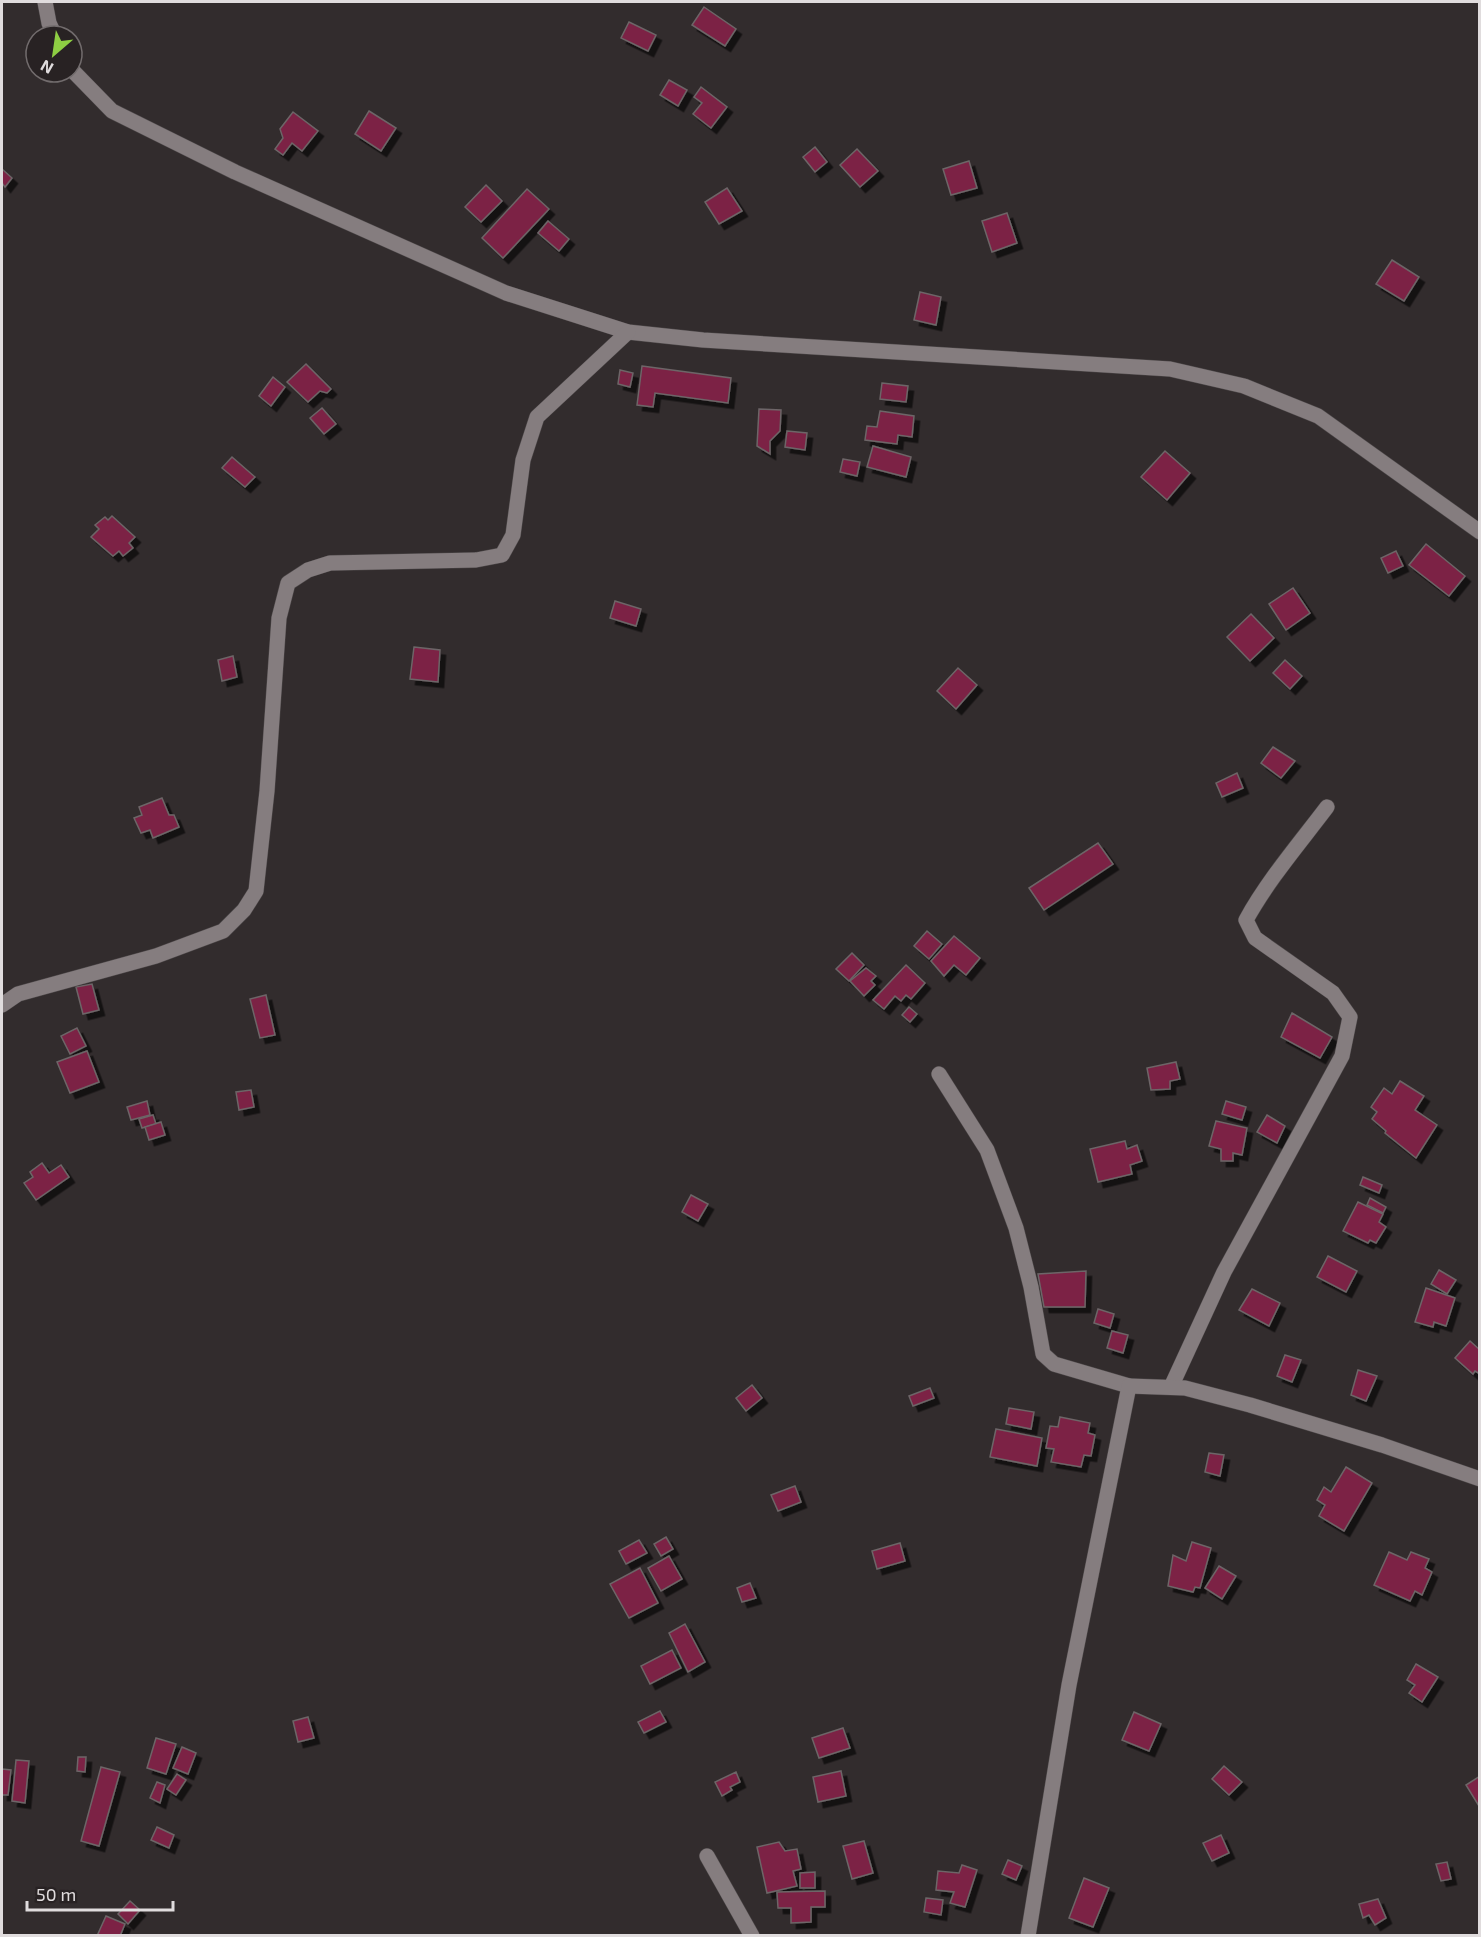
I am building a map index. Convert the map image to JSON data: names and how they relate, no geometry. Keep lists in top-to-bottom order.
{
  "scale_bar": "50 m",
  "north": "bottom left"
}
